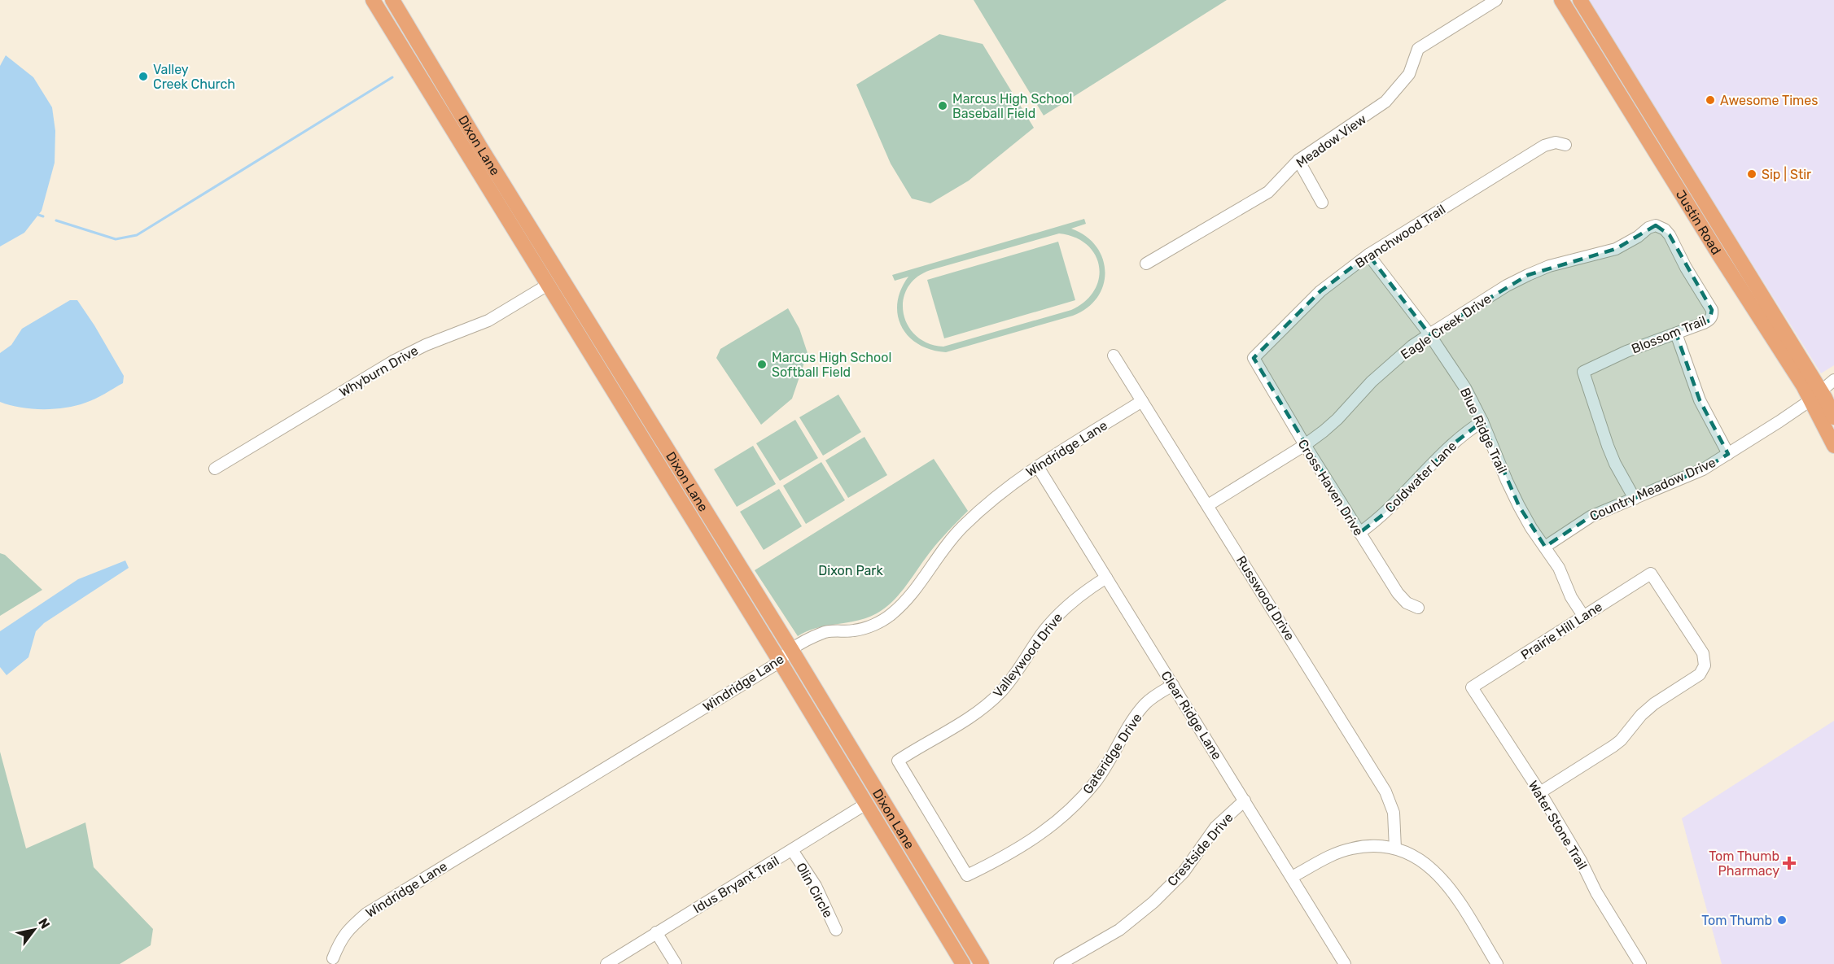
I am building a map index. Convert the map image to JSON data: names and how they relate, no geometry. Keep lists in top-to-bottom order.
{
  "streets": {
    "main road": ["Dixon Lane", "Justin Road"],
    "street": [
      "Meadow View",
      "Branchwood Trail",
      "Eagle Creek Drive",
      "Blossom Trail",
      "Whyburn Drive",
      "Blue Ridge Trail",
      "Windridge Lane",
      "Coldwater Lane",
      "Cross Haven Drive",
      "Country Meadow Drive",
      "Russwood Drive",
      "Prairie Hill Lane",
      "Valleywood Drive",
      "Clear Ridge Lane",
      "Gateridge Drive",
      "Water Stone Trail",
      "Crestside Drive",
      "Idus Bryant Trail",
      "Olin Circle"
    ]
  },
  "crossings": [
    ["Dixon Lane", "Whyburn Drive"],
    ["Dixon Lane", "Windridge Lane"],
    ["Dixon Lane", "Idus Bryant Trail"],
    ["Justin Road", "Country Meadow Drive"],
    ["Branchwood Trail", "Blue Ridge Trail"],
    ["Branchwood Trail", "Cross Haven Drive"],
    ["Eagle Creek Drive", "Blossom Trail"],
    ["Eagle Creek Drive", "Blue Ridge Trail"],
    ["Eagle Creek Drive", "Cross Haven Drive"],
    ["Eagle Creek Drive", "Russwood Drive"],
    ["Blossom Trail", "Country Meadow Drive"],
    ["Blue Ridge Trail", "Coldwater Lane"],
    ["Blue Ridge Trail", "Country Meadow Drive"],
    ["Blue Ridge Trail", "Prairie Hill Lane"],
    ["Windridge Lane", "Russwood Drive"],
    ["Windridge Lane", "Clear Ridge Lane"],
    ["Coldwater Lane", "Cross Haven Drive"],
    ["Prairie Hill Lane", "Water Stone Trail"],
    ["Valleywood Drive", "Clear Ridge Lane"],
    ["Valleywood Drive", "Gateridge Drive"],
    ["Clear Ridge Lane", "Gateridge Drive"],
    ["Clear Ridge Lane", "Crestside Drive"],
    ["Idus Bryant Trail", "Olin Circle"]
  ],
  "parks": ["Dixon Park"],
  "places": {
    "other": [
      "Valley Creek Church",
      "Awesome Times",
      "Marcus High School Baseball Field",
      "Sip | Stir",
      "Marcus High School Softball Field",
      "Tom Thumb"
    ],
    "health": ["Tom Thumb Pharmacy"]
  },
  "north": "top right"
}
